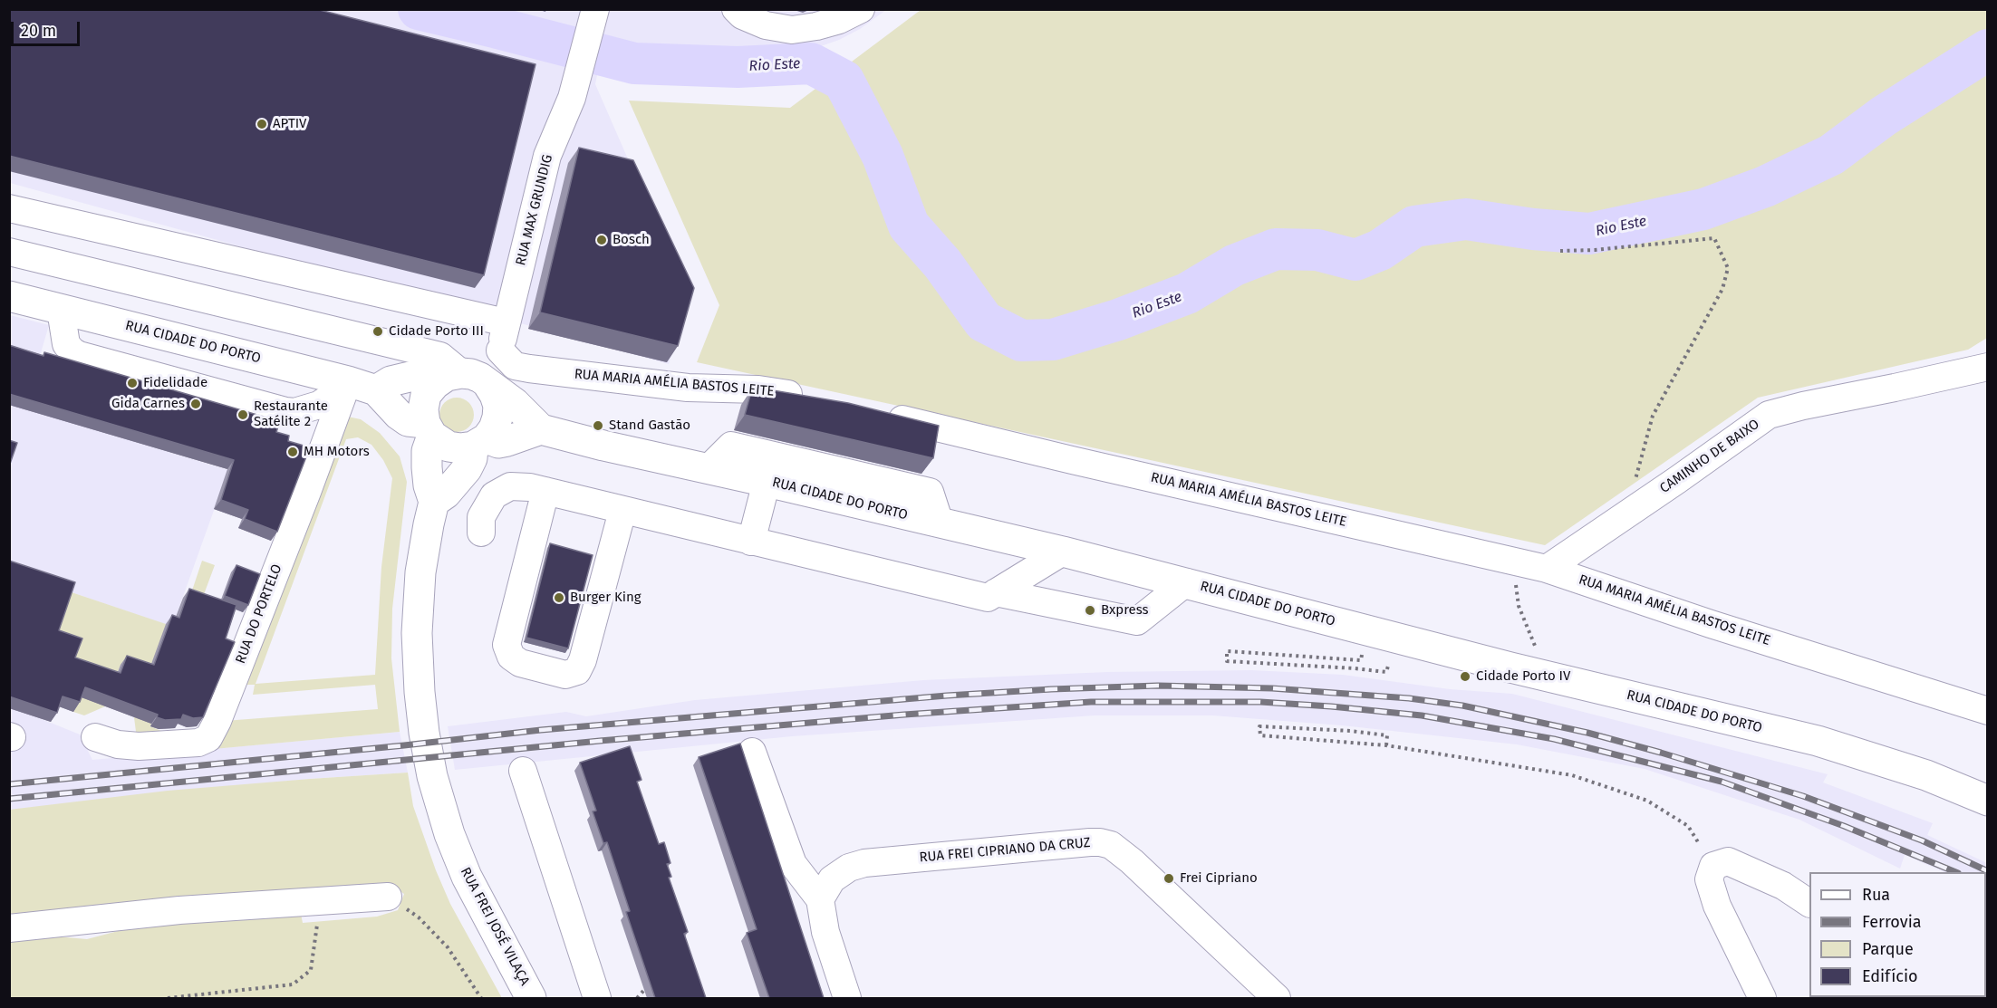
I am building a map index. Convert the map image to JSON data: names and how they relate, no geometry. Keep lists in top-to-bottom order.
{
  "streets": {
    "main road": ["RUA CIDADE DO PORTO", "RUA FREI JOSÉ VILAÇA"],
    "street": [
      "RUA MAX GRUNDIG",
      "RUA MARIA AMÉLIA BASTOS LEITE",
      "CAMINHO DE BAIXO",
      "RUA DO PORTELO",
      "RUA FREI CIPRIANO DA CRUZ"
    ]
  },
  "crossings": [
    ["RUA MAX GRUNDIG", "RUA CIDADE DO PORTO"],
    ["RUA MAX GRUNDIG", "RUA MARIA AMÉLIA BASTOS LEITE"],
    ["RUA MAX GRUNDIG", "RUA FREI JOSÉ VILAÇA"],
    ["RUA CIDADE DO PORTO", "RUA DO PORTELO"],
    ["RUA CIDADE DO PORTO", "RUA FREI JOSÉ VILAÇA"],
    ["RUA MARIA AMÉLIA BASTOS LEITE", "CAMINHO DE BAIXO"]
  ],
  "water": ["Rio Este"],
  "places": [
    "APTIV",
    "Bosch",
    "Cidade Porto III",
    "Fidelidade",
    "Gida Carnes",
    "Restaurante Satélite 2",
    "Stand Gastāo",
    "MH Motors",
    "Burger King",
    "Bxpress",
    "Cidade Porto IV",
    "Frei Cipriano"
  ],
  "legend": [
    "Rua",
    "Ferrovia",
    "Parque",
    "Edifício"
  ],
  "scale_bar": "20 m"
}
